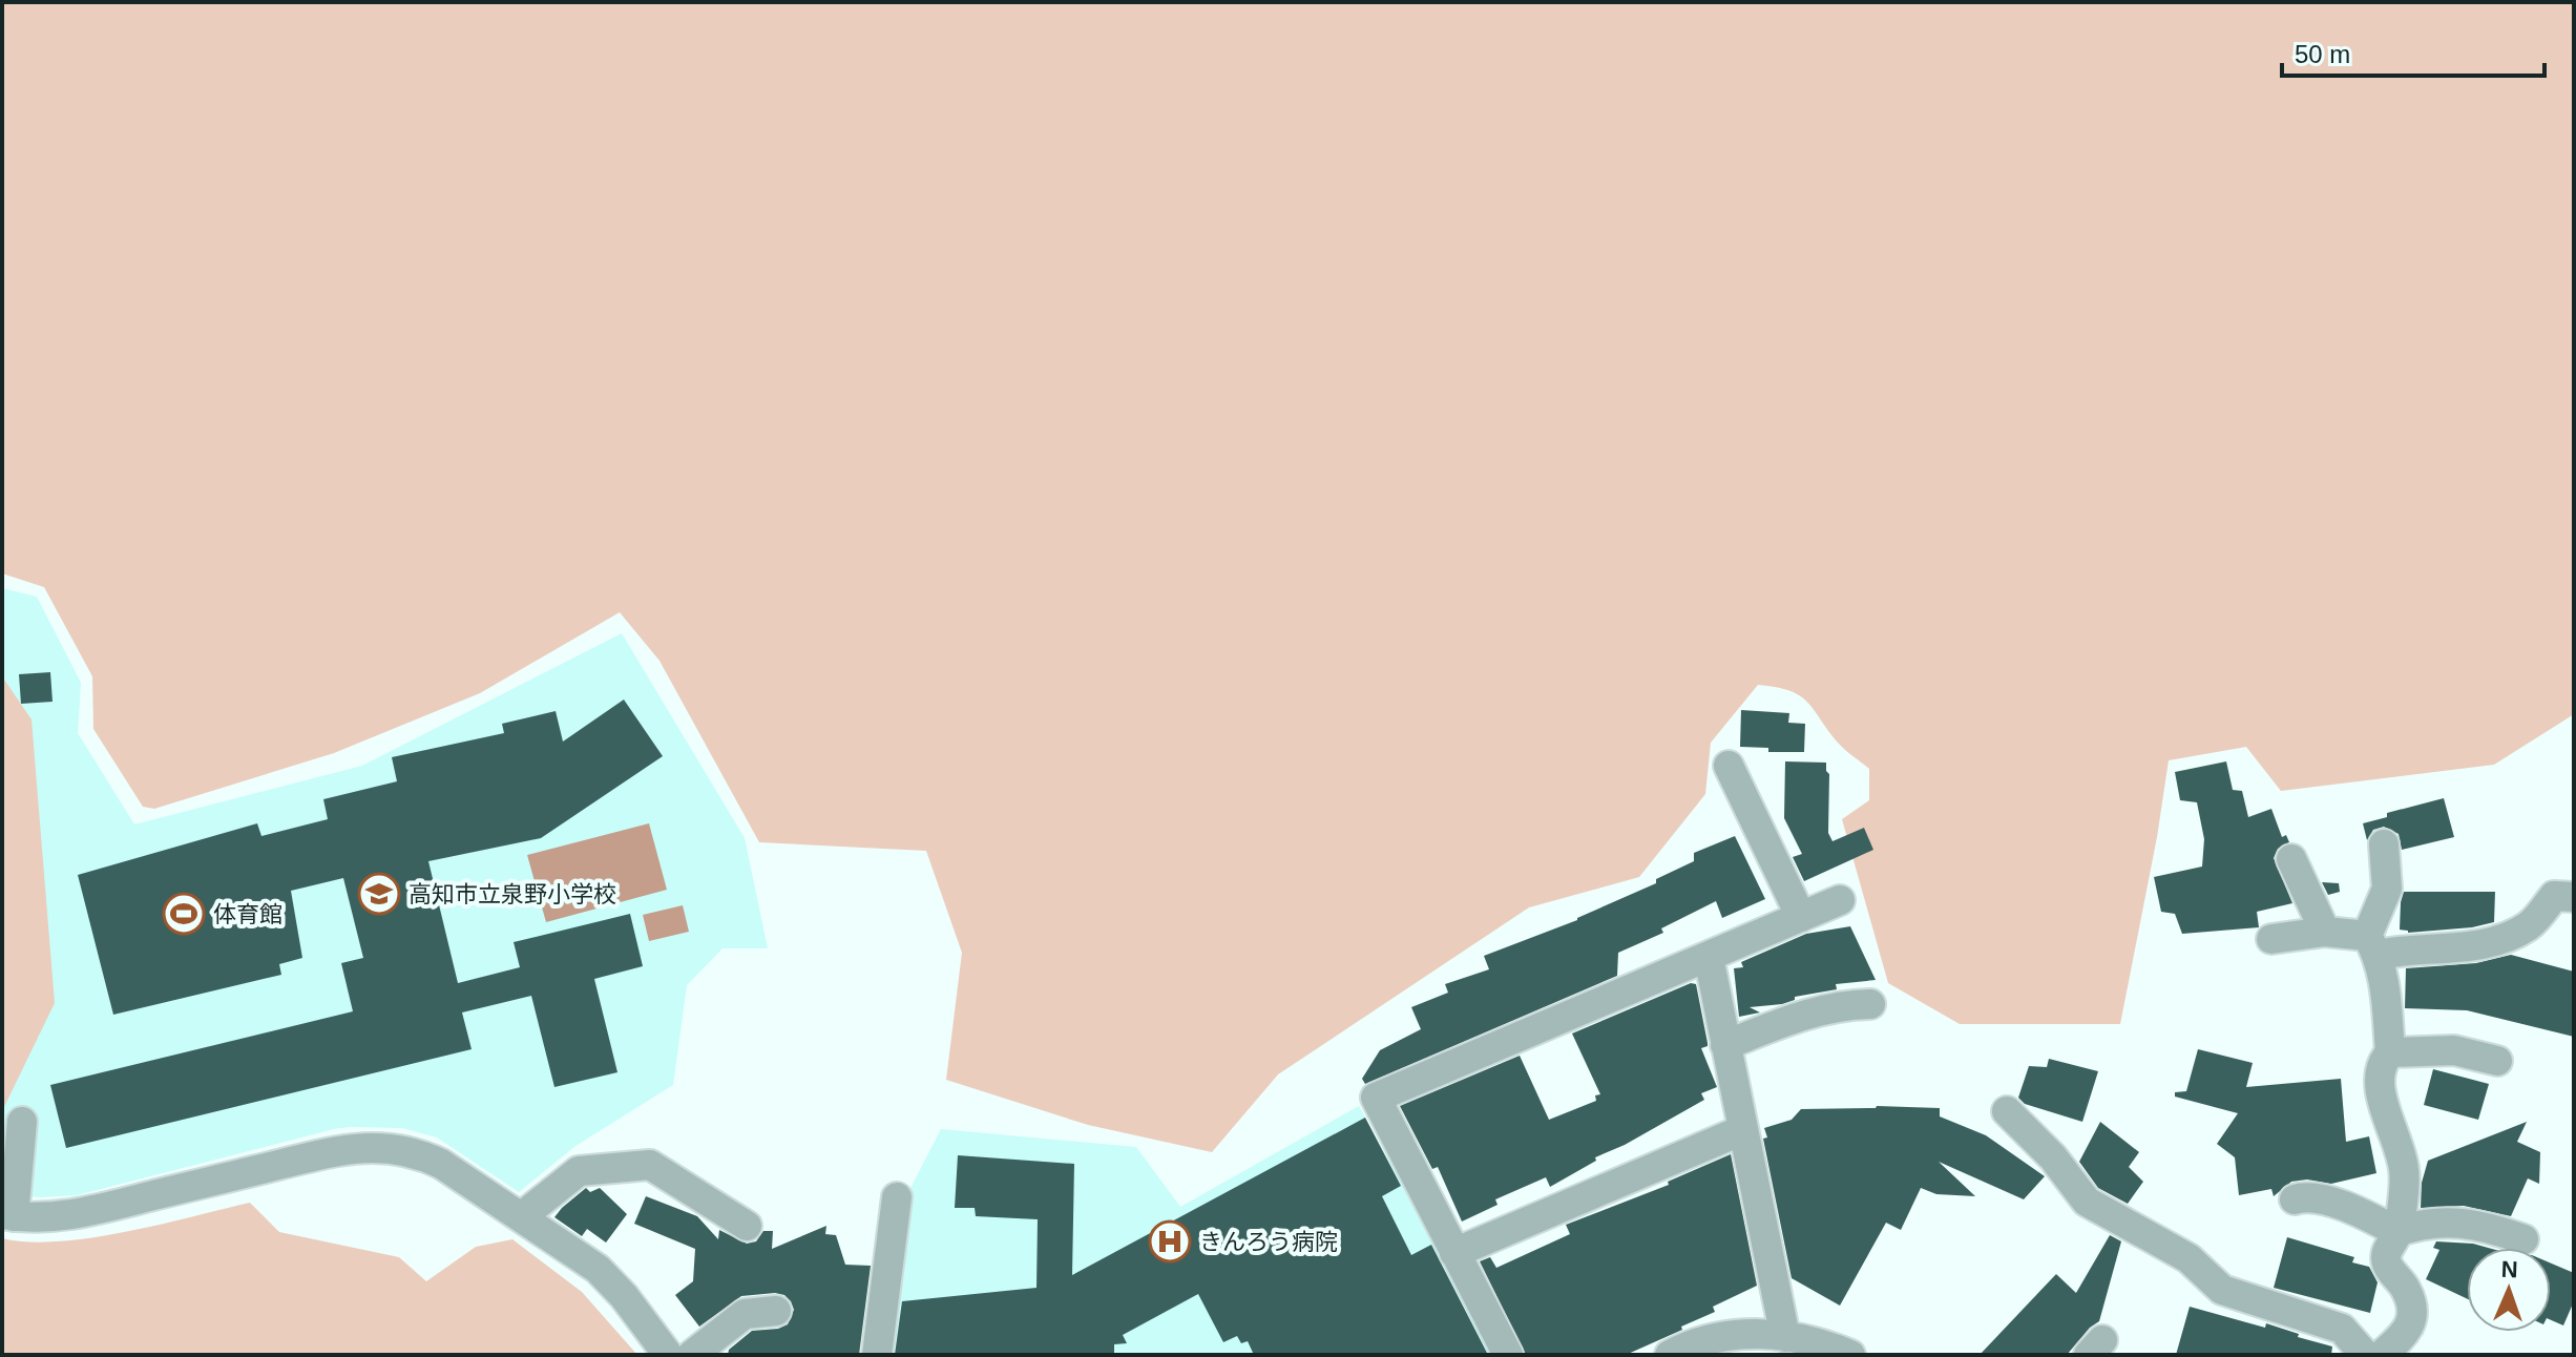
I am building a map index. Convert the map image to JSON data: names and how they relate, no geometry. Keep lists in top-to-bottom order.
{
  "places": {
    "school or university": ["高知市立泉野小学校"],
    "sports": ["体育館"],
    "hospital": ["きんろう病院"]
  },
  "scale_bar": "50 m",
  "north": "top"
}
